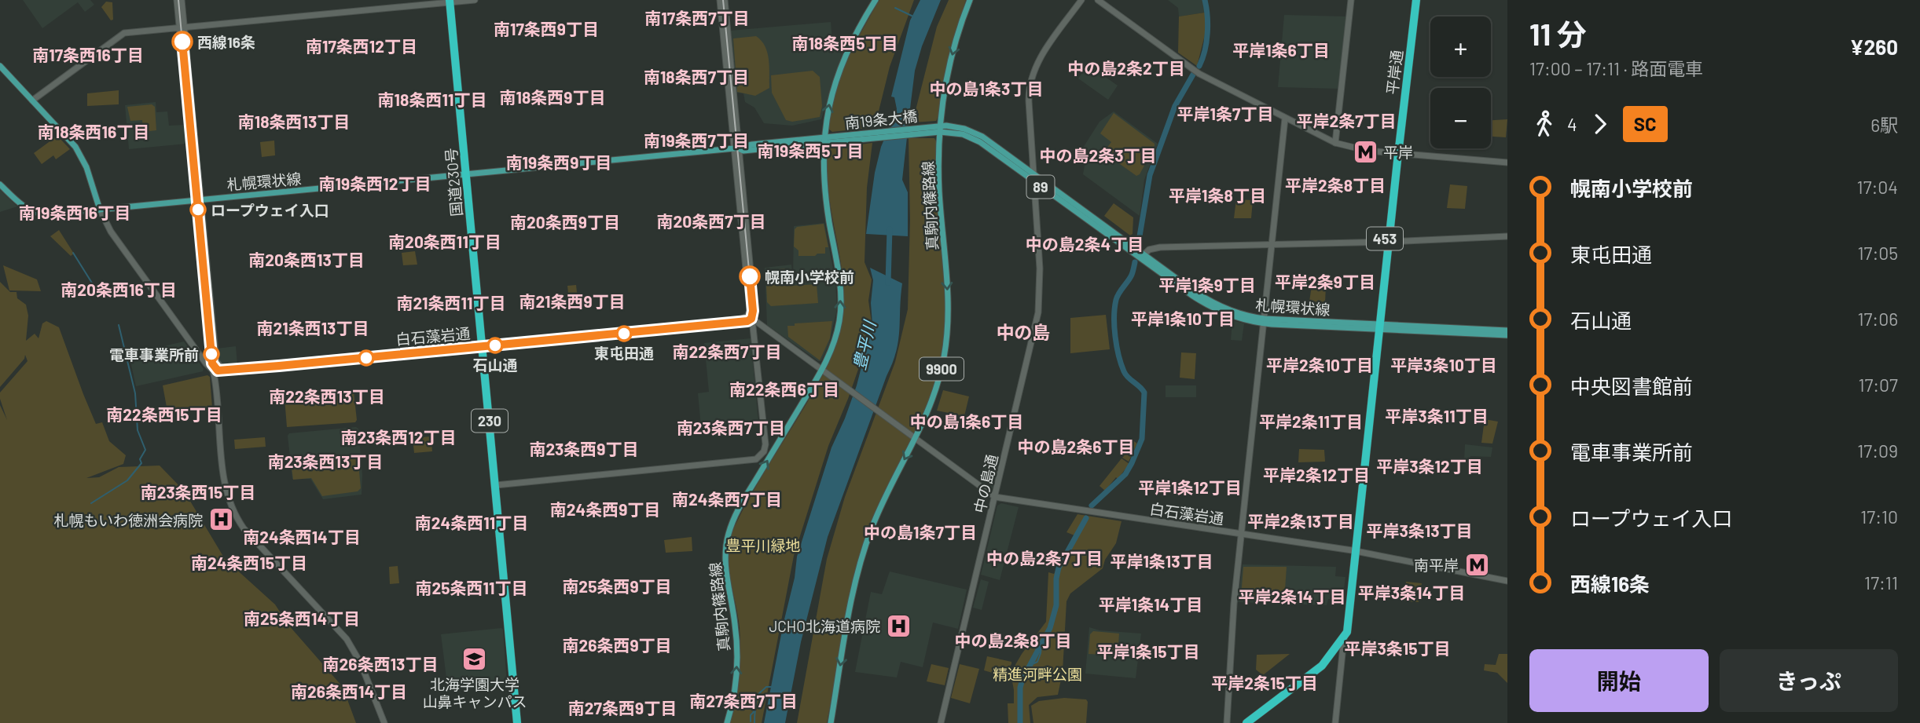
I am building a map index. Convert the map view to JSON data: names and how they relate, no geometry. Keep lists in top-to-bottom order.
{
  "streets": {
    "highway": [
      "平岸通",
      "国道230号",
      "453",
      "230"
    ],
    "main road": [
      "南19条大橋",
      "札幌環状線",
      "89",
      "真駒内篠路線",
      "9900"
    ],
    "street": ["白石藻岩通", "中の島通"]
  },
  "crossings": [
    ["平岸通", "札幌環状線"],
    ["平岸通", "453"],
    ["平岸通", "白石藻岩通"],
    ["南19条大橋", "札幌環状線"],
    ["南19条大橋", "真駒内篠路線"],
    ["札幌環状線", "国道230号"],
    ["札幌環状線", "真駒内篠路線"],
    ["札幌環状線", "中の島通"],
    ["国道230号", "白石藻岩通"],
    ["真駒内篠路線", "白石藻岩通"],
    ["白石藻岩通", "中の島通"]
  ],
  "districts": [
    "南17条西7丁目",
    "南17条西9丁目",
    "南18条西5丁目",
    "南17条西12丁目",
    "平岸1条6丁目",
    "南17条西16丁目",
    "中の島2条2丁目",
    "南18条西7丁目",
    "中の島1条3丁目",
    "南18条西9丁目",
    "南18条西11丁目",
    "平岸1条7丁目",
    "平岸2条7丁目",
    "南18条西13丁目",
    "南18条西16丁目",
    "南19条西7丁目",
    "南19条西5丁目",
    "中の島2条3丁目",
    "南19条西9丁目",
    "南19条西12丁目",
    "平岸2条8丁目",
    "平岸1条8丁目",
    "南19条西16丁目",
    "南20条西7丁目",
    "南20条西9丁目",
    "南20条西11丁目",
    "中の島2条4丁目",
    "南20条西13丁目",
    "平岸2条9丁目",
    "平岸1条9丁目",
    "南20条西16丁目",
    "南21条西9丁目",
    "南21条西11丁目",
    "平岸1条10丁目",
    "南21条西13丁目",
    "中の島",
    "南22条西7丁目",
    "平岸2条10丁目",
    "平岸3条10丁目",
    "南22条西6丁目",
    "南22条西13丁目",
    "南22条西15丁目",
    "平岸3条11丁目",
    "中の島1条6丁目",
    "平岸2条11丁目",
    "南23条西7丁目",
    "南23条西12丁目",
    "中の島2条6丁目",
    "南23条西9丁目",
    "南23条西13丁目",
    "平岸3条12丁目",
    "平岸2条12丁目",
    "平岸1条12丁目",
    "南23条西15丁目",
    "南24条西7丁目",
    "南24条西9丁目",
    "平岸2条13丁目",
    "南24条西11丁目",
    "平岸3条13丁目",
    "中の島1条7丁目",
    "南24条西14丁目",
    "中の島2条7丁目",
    "平岸1条13丁目",
    "南24条西15丁目",
    "南25条西9丁目",
    "南25条西11丁目",
    "平岸3条14丁目",
    "平岸2条14丁目",
    "平岸1条14丁目",
    "南25条西14丁目",
    "中の島2条8丁目",
    "南26条西9丁目",
    "平岸3条15丁目",
    "平岸1条15丁目",
    "南26条西13丁目",
    "平岸2条15丁目",
    "南26条西14丁目",
    "南27条西7丁目",
    "南27条西9丁目"
  ],
  "water": ["豊平川"],
  "parks": ["豊平川緑地", "精進河畔公園"],
  "places": {
    "other": [
      "西線16条",
      "ロープウェイ入口",
      "幌南小学校前",
      "東屯田通",
      "石山通",
      "電車事業所前"
    ],
    "metro station": ["平岸", "南平岸"],
    "hospital": ["札幌もいわ徳洲会病院", "JCHO北海道病院"],
    "school or university": ["北海学園大学 山鼻キャンパス"]
  },
  "lines": ["tram line SC"],
  "page": {
    "heading": ["11 分", "17:00 – 17:11 · 路面電車", "¥260"],
    "map_buttons": ["+", "−"],
    "legs": ["4", "SC", "6駅"],
    "list": [
      {
        "name": "幌南小学校前",
        "value": "17:04"
      },
      {
        "name": "東屯田通",
        "value": "17:05"
      },
      {
        "name": "石山通",
        "value": "17:06"
      },
      {
        "name": "中央図書館前",
        "value": "17:07"
      },
      {
        "name": "電車事業所前",
        "value": "17:09"
      },
      {
        "name": "ロープウェイ入口",
        "value": "17:10"
      },
      {
        "name": "西線16条",
        "value": "17:11"
      }
    ],
    "buttons": ["開始", "きっぷ"]
  }
}
